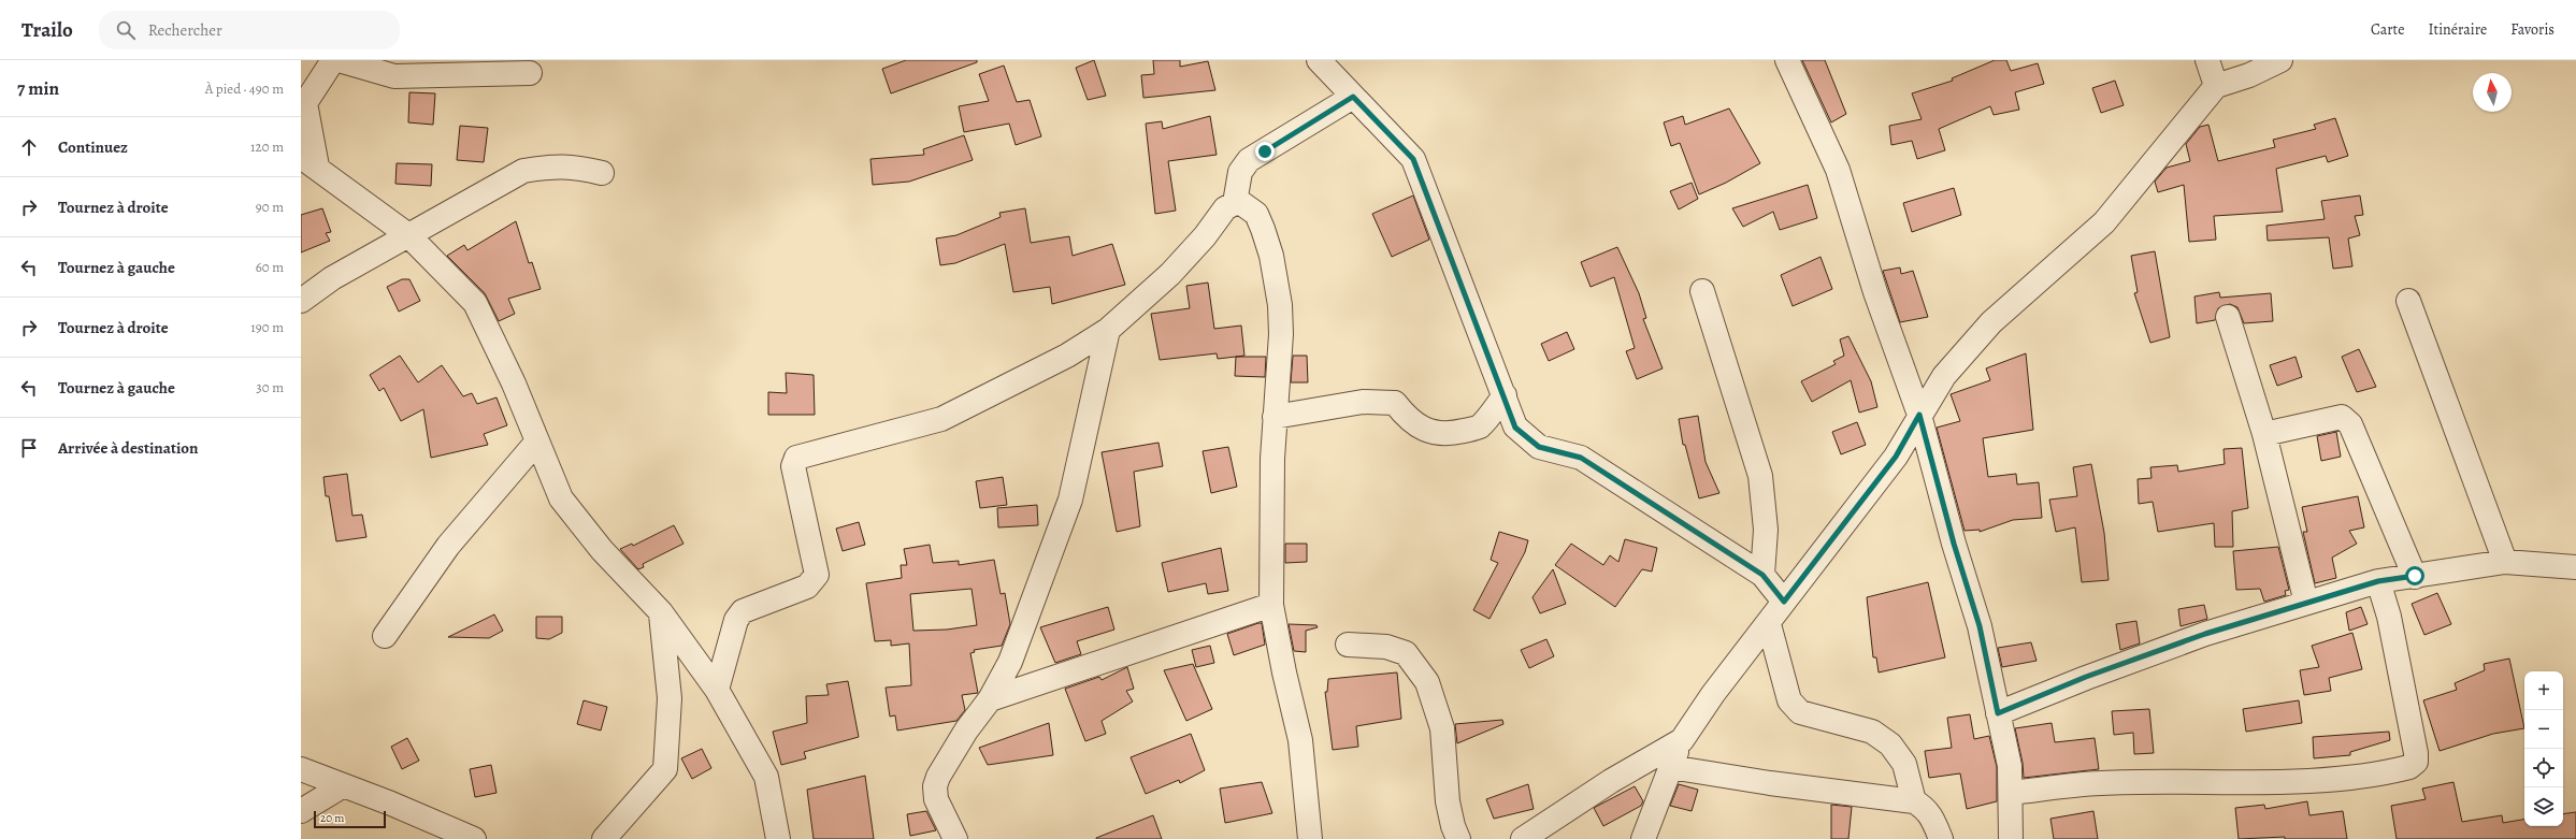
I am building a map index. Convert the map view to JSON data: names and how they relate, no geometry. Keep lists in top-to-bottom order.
{
  "scale_bar": "20 m",
  "north": "top",
  "page": {
    "header": "Trailo",
    "search": "Rechercher",
    "nav": ["Carte", "Itinéraire", "Favoris"],
    "heading": ["7 min", "À pied · 490 m"],
    "list": [
      ["Continuez", "120 m"],
      ["Tournez à droite", "90 m"],
      ["Tournez à gauche", "60 m"],
      ["Tournez à droite", "190 m"],
      ["Tournez à gauche", "30 m"],
      "Arrivée à destination"
    ],
    "map_buttons": ["+", "−"],
    "scale": "20 m"
  }
}
